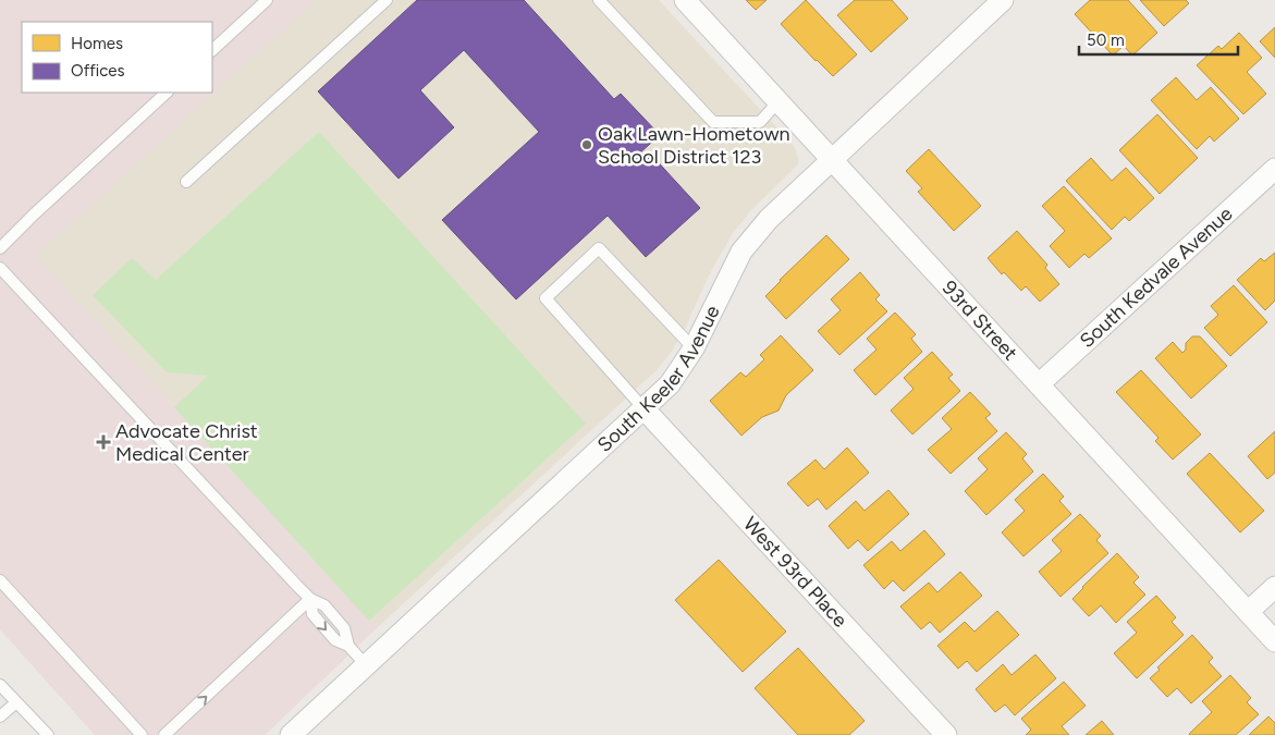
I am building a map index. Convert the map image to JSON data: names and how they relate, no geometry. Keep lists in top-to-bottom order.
{
  "streets": {
    "street": [
      "South Kedvale Avenue",
      "93rd Street",
      "South Keeler Avenue",
      "West 93rd Place"
    ]
  },
  "crossings": [
    ["South Kedvale Avenue", "93rd Street"],
    ["93rd Street", "South Keeler Avenue"],
    ["South Keeler Avenue", "West 93rd Place"]
  ],
  "places": {
    "other": ["Oak Lawn-Hometown School District 123"],
    "health": ["Advocate Christ Medical Center"]
  },
  "legend": ["Homes", "Offices"],
  "scale_bar": "50 m"
}
